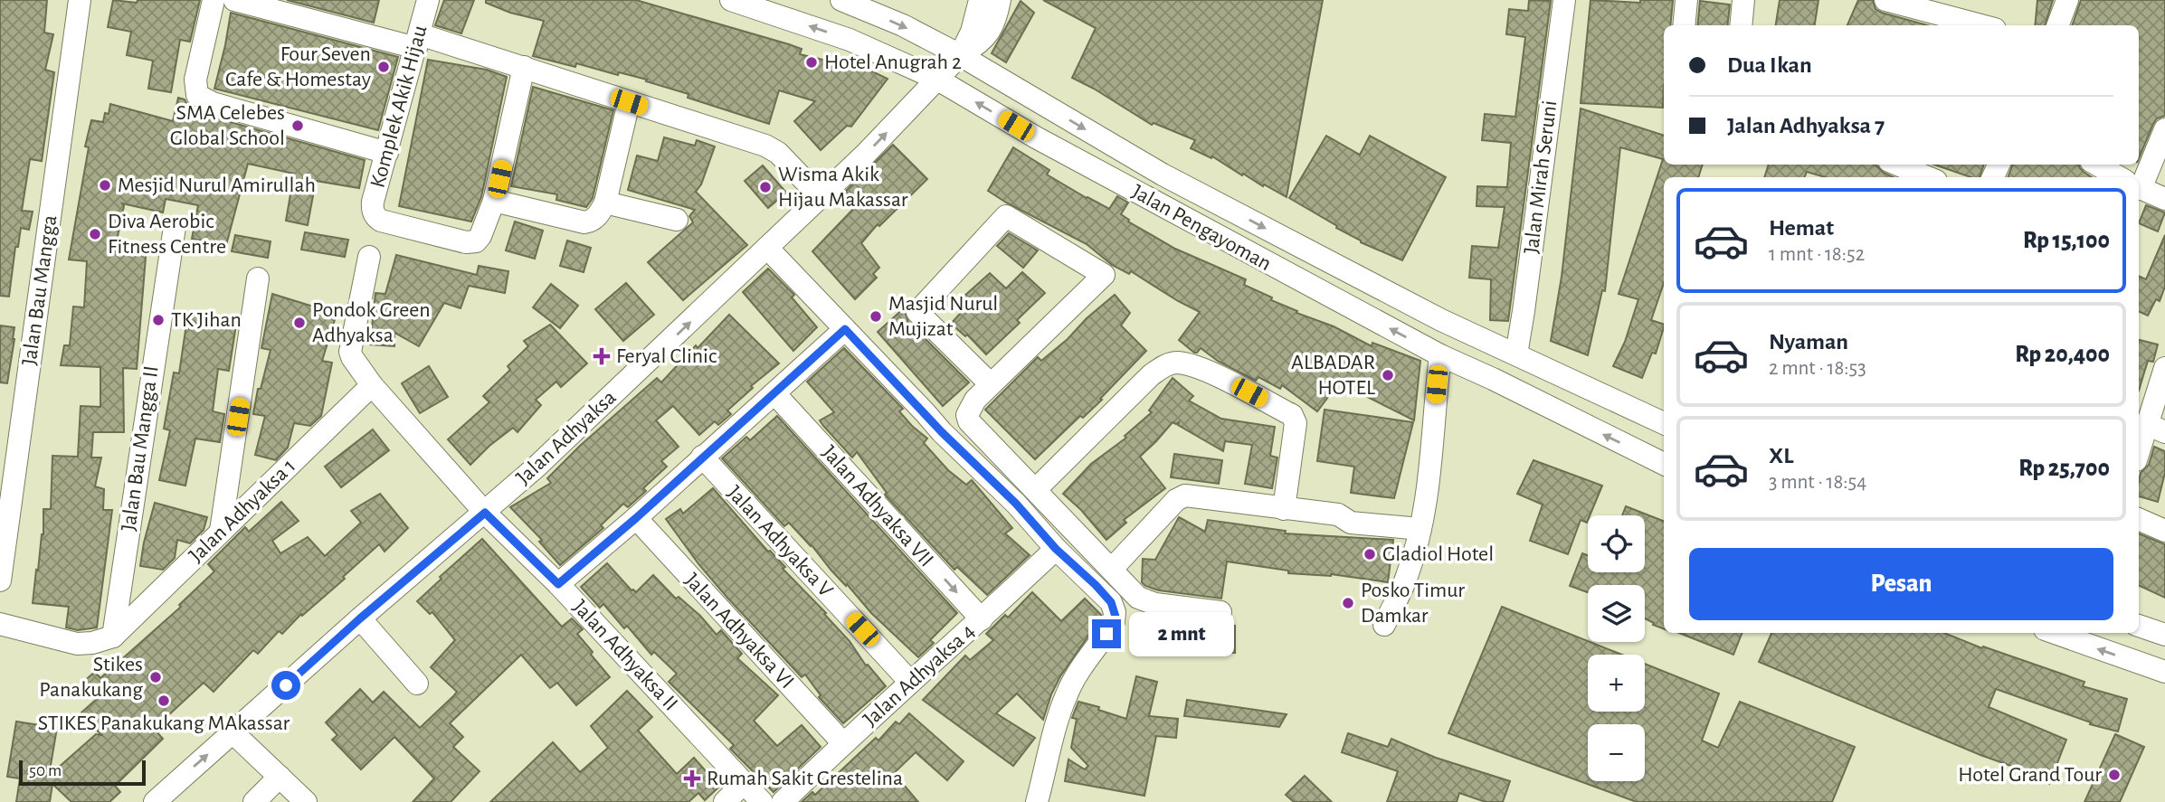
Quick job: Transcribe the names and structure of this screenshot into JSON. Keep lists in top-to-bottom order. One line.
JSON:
{"streets":{"street":["Komplek Akik Hijau","Jalan Mirah Seruni","Jalan Pengayoman","Jalan Bau Mangga","Jalan Adhyaksa","Jalan Bau Mangga II","Jalan Adhyaksa VII","Jalan Adhyaksa 1","Jalan Adhyaksa V","Jalan Adhyaksa VI","Jalan Adhyaksa II","Jalan Adhyaksa 4"]},"crossings":[["Jalan Mirah Seruni","Jalan Pengayoman"],["Jalan Pengayoman","Jalan Adhyaksa"],["Jalan Adhyaksa","Jalan Adhyaksa II"],["Jalan Bau Mangga II","Jalan Adhyaksa 1"],["Jalan Adhyaksa VII","Jalan Adhyaksa 4"],["Jalan Adhyaksa 1","Jalan Adhyaksa II"],["Jalan Adhyaksa V","Jalan Adhyaksa 4"],["Jalan Adhyaksa VI","Jalan Adhyaksa 4"]],"places":{"other":["Hotel Anugrah 2","Four Seven Cafe & Homestay","SMA Celebes Global School","Mesjid Nurul Amirullah","Wisma Akik Hijau Makassar","Diva Aerobic Fitness Centre","Masjid Nurul Mujizat","TK Jihan","Pondok Green Adhyaksa","ALBADAR HOTEL","Gladiol Hotel","Posko Timur Damkar","Stikes Panakukang","STIKES Panakukang MAkassar","Hotel Grand Tour"],"health":["Feryal Clinic","Rumah Sakit Grestelina"]},"scale_bar":"50 m","page":{"banner":["Dua Ikan","Jalan Adhyaksa 7"],"list":[{"name":"Hemat","note":"1 mnt · 18:52","value":"Rp 15,100"},{"name":"Nyaman","note":"2 mnt · 18:53","value":"Rp 20,400"},{"name":"XL","note":"3 mnt · 18:54","value":"Rp 25,700"}],"map_buttons":["+","−"],"buttons":"Pesan","bubble":"2 mnt","scale":"50 m"}}
